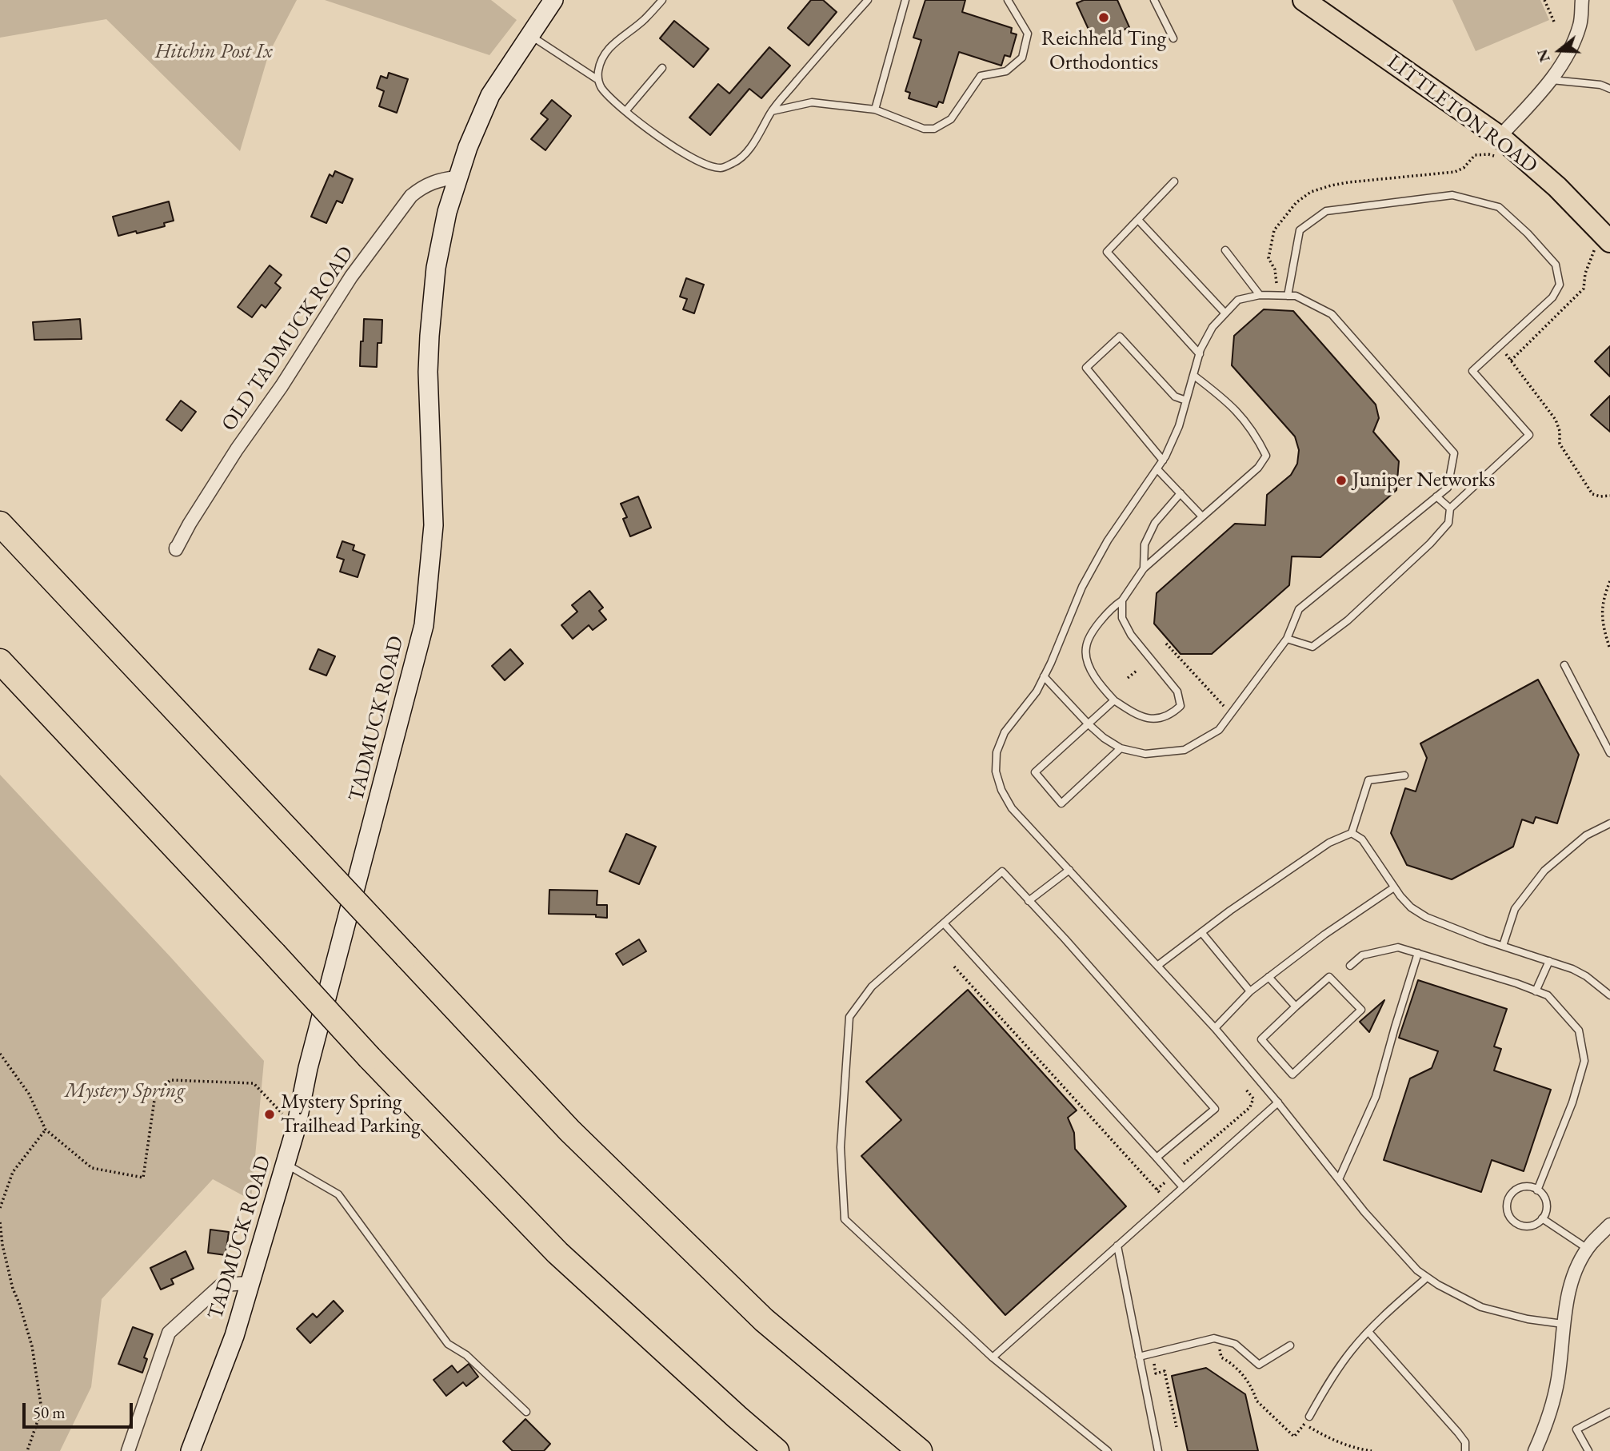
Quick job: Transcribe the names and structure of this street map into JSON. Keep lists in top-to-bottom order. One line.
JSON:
{"streets":{"main road":["LITTLETON ROAD"],"street":["OLD TADMUCK ROAD","TADMUCK ROAD"]},"crossings":[["OLD TADMUCK ROAD","TADMUCK ROAD"]],"parks":["Hitchin Post Ix","Mystery Spring"],"places":["Reichheld Ting Orthodontics","Juniper Networks","Mystery Spring Trailhead Parking"],"scale_bar":"50 m","north":"left"}
